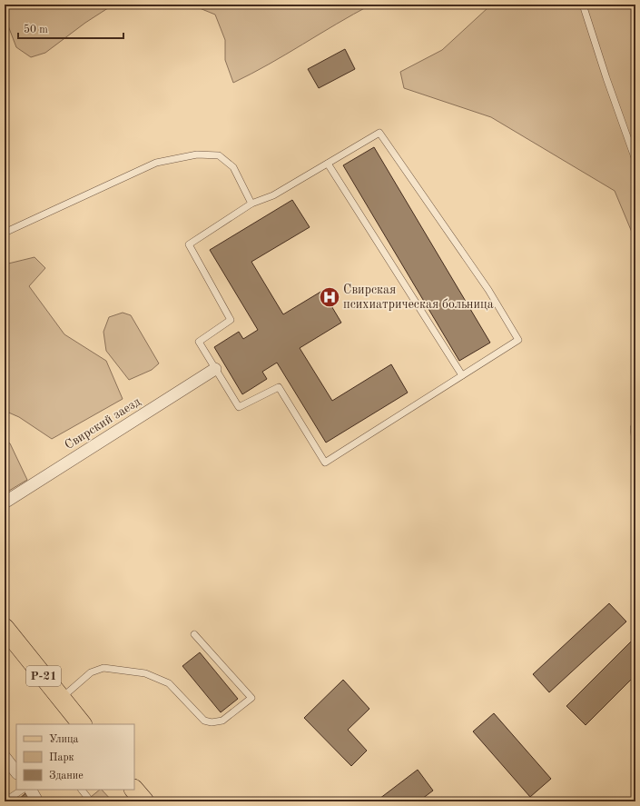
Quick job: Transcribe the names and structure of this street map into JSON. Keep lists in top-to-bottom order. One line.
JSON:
{"streets":{"main road":["Р-21"],"street":["Свирский заезд"]},"places":{"hospital":["Свирская психиатрическая больница"]},"legend":["Улица","Парк","Здание"],"scale_bar":"50 m"}
